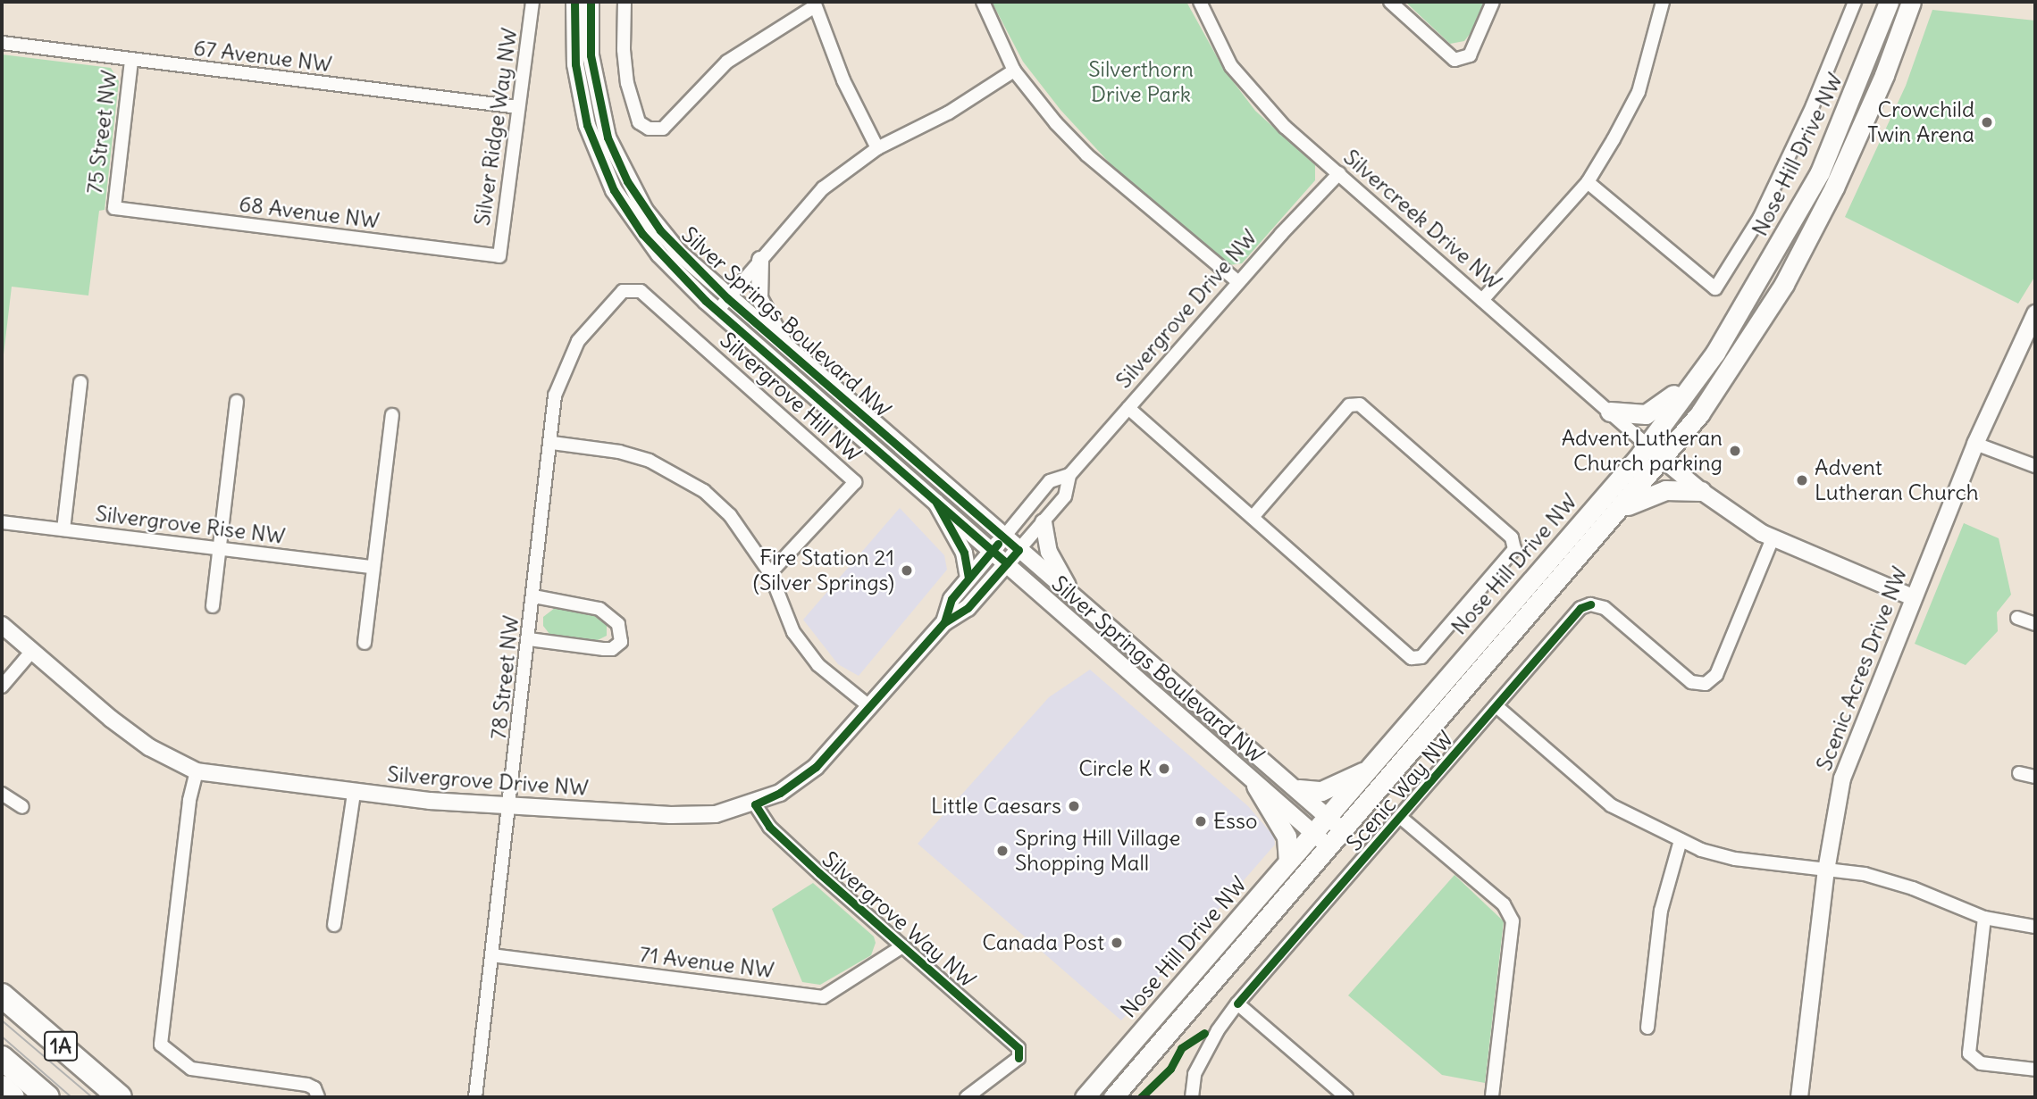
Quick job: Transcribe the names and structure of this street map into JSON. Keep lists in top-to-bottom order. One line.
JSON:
{"streets":{"highway":["1A"],"main road":["Nose Hill Drive NW"],"street":["67 Avenue NW","Silver Ridge Way NW","75 Street NW","68 Avenue NW","Silvercreek Drive NW","Silvergrove Drive NW","Silver Springs Boulevard NW","Silvergrove Hill NW","Silvergrove Rise NW","Scenic Acres Drive NW","78 Street NW","Scenic Way NW","Silvergrove Way NW","71 Avenue NW"]},"crossings":[["67 Avenue NW","Silver Ridge Way NW"],["67 Avenue NW","75 Street NW"],["Silver Ridge Way NW","68 Avenue NW"],["75 Street NW","68 Avenue NW"],["Nose Hill Drive NW","Silvercreek Drive NW"],["Nose Hill Drive NW","Silver Springs Boulevard NW"],["Silvercreek Drive NW","Silvergrove Drive NW"],["Silvergrove Drive NW","Silver Springs Boulevard NW"],["Silvergrove Drive NW","78 Street NW"],["Silvergrove Drive NW","Silvergrove Way NW"],["Silvergrove Hill NW","78 Street NW"],["78 Street NW","71 Avenue NW"],["Silvergrove Way NW","71 Avenue NW"]],"parks":["Silverthorn Drive Park"],"places":["Crowchild Twin Arena","Advent Lutheran Church parking","Advent Lutheran Church","Fire Station 21 (Silver Springs)","Circle K","Little Caesars","Esso","Spring Hill Village Shopping Mall","Canada Post"]}
